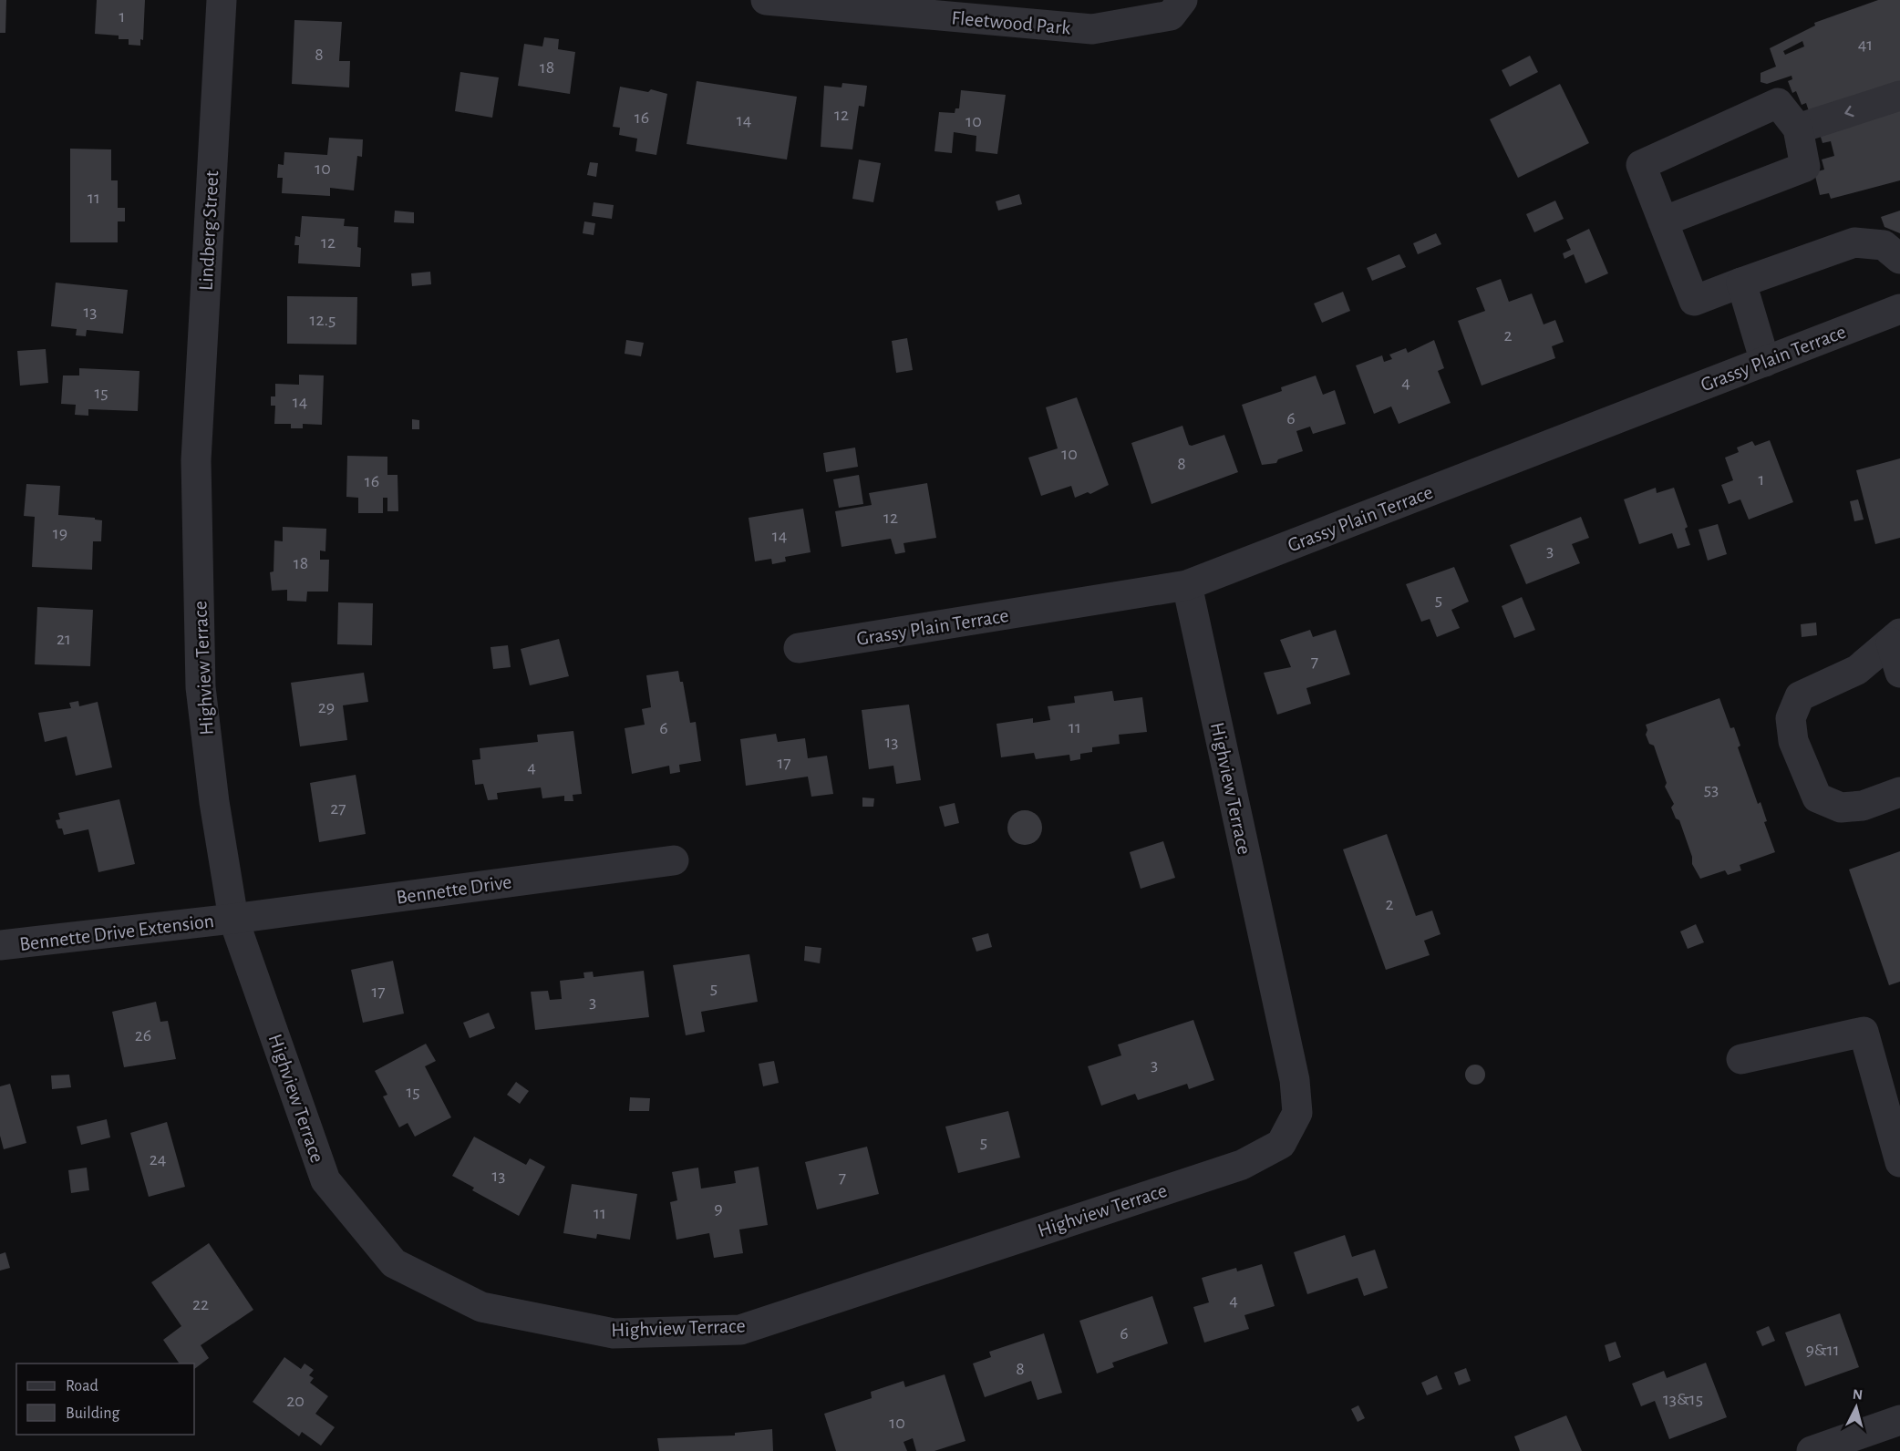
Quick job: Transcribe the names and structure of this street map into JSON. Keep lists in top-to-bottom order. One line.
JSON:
{"streets":{"street":["Fleetwood Park","Lindberg Street","Grassy Plain Terrace","Highview Terrace","Bennette Drive","Bennette Drive Extension"]},"crossings":[["Lindberg Street","Highview Terrace"],["Grassy Plain Terrace","Highview Terrace"],["Highview Terrace","Bennette Drive"],["Highview Terrace","Bennette Drive Extension"],["Bennette Drive","Bennette Drive Extension"]],"house_numbers":["1","41","8","18","12","16","14","10","10","11","12","13","12.5","2","4","15","14","6","10","8","1","16","12","19","14","3","18","5","21","7","29","11","6","13","17","4","53","27","2","5","17","3","26","3","15","5","24","13","7","9","11","4","22","6","9&11","8","13&15","20","10"],"legend":["Road","Building"],"north":"top"}
